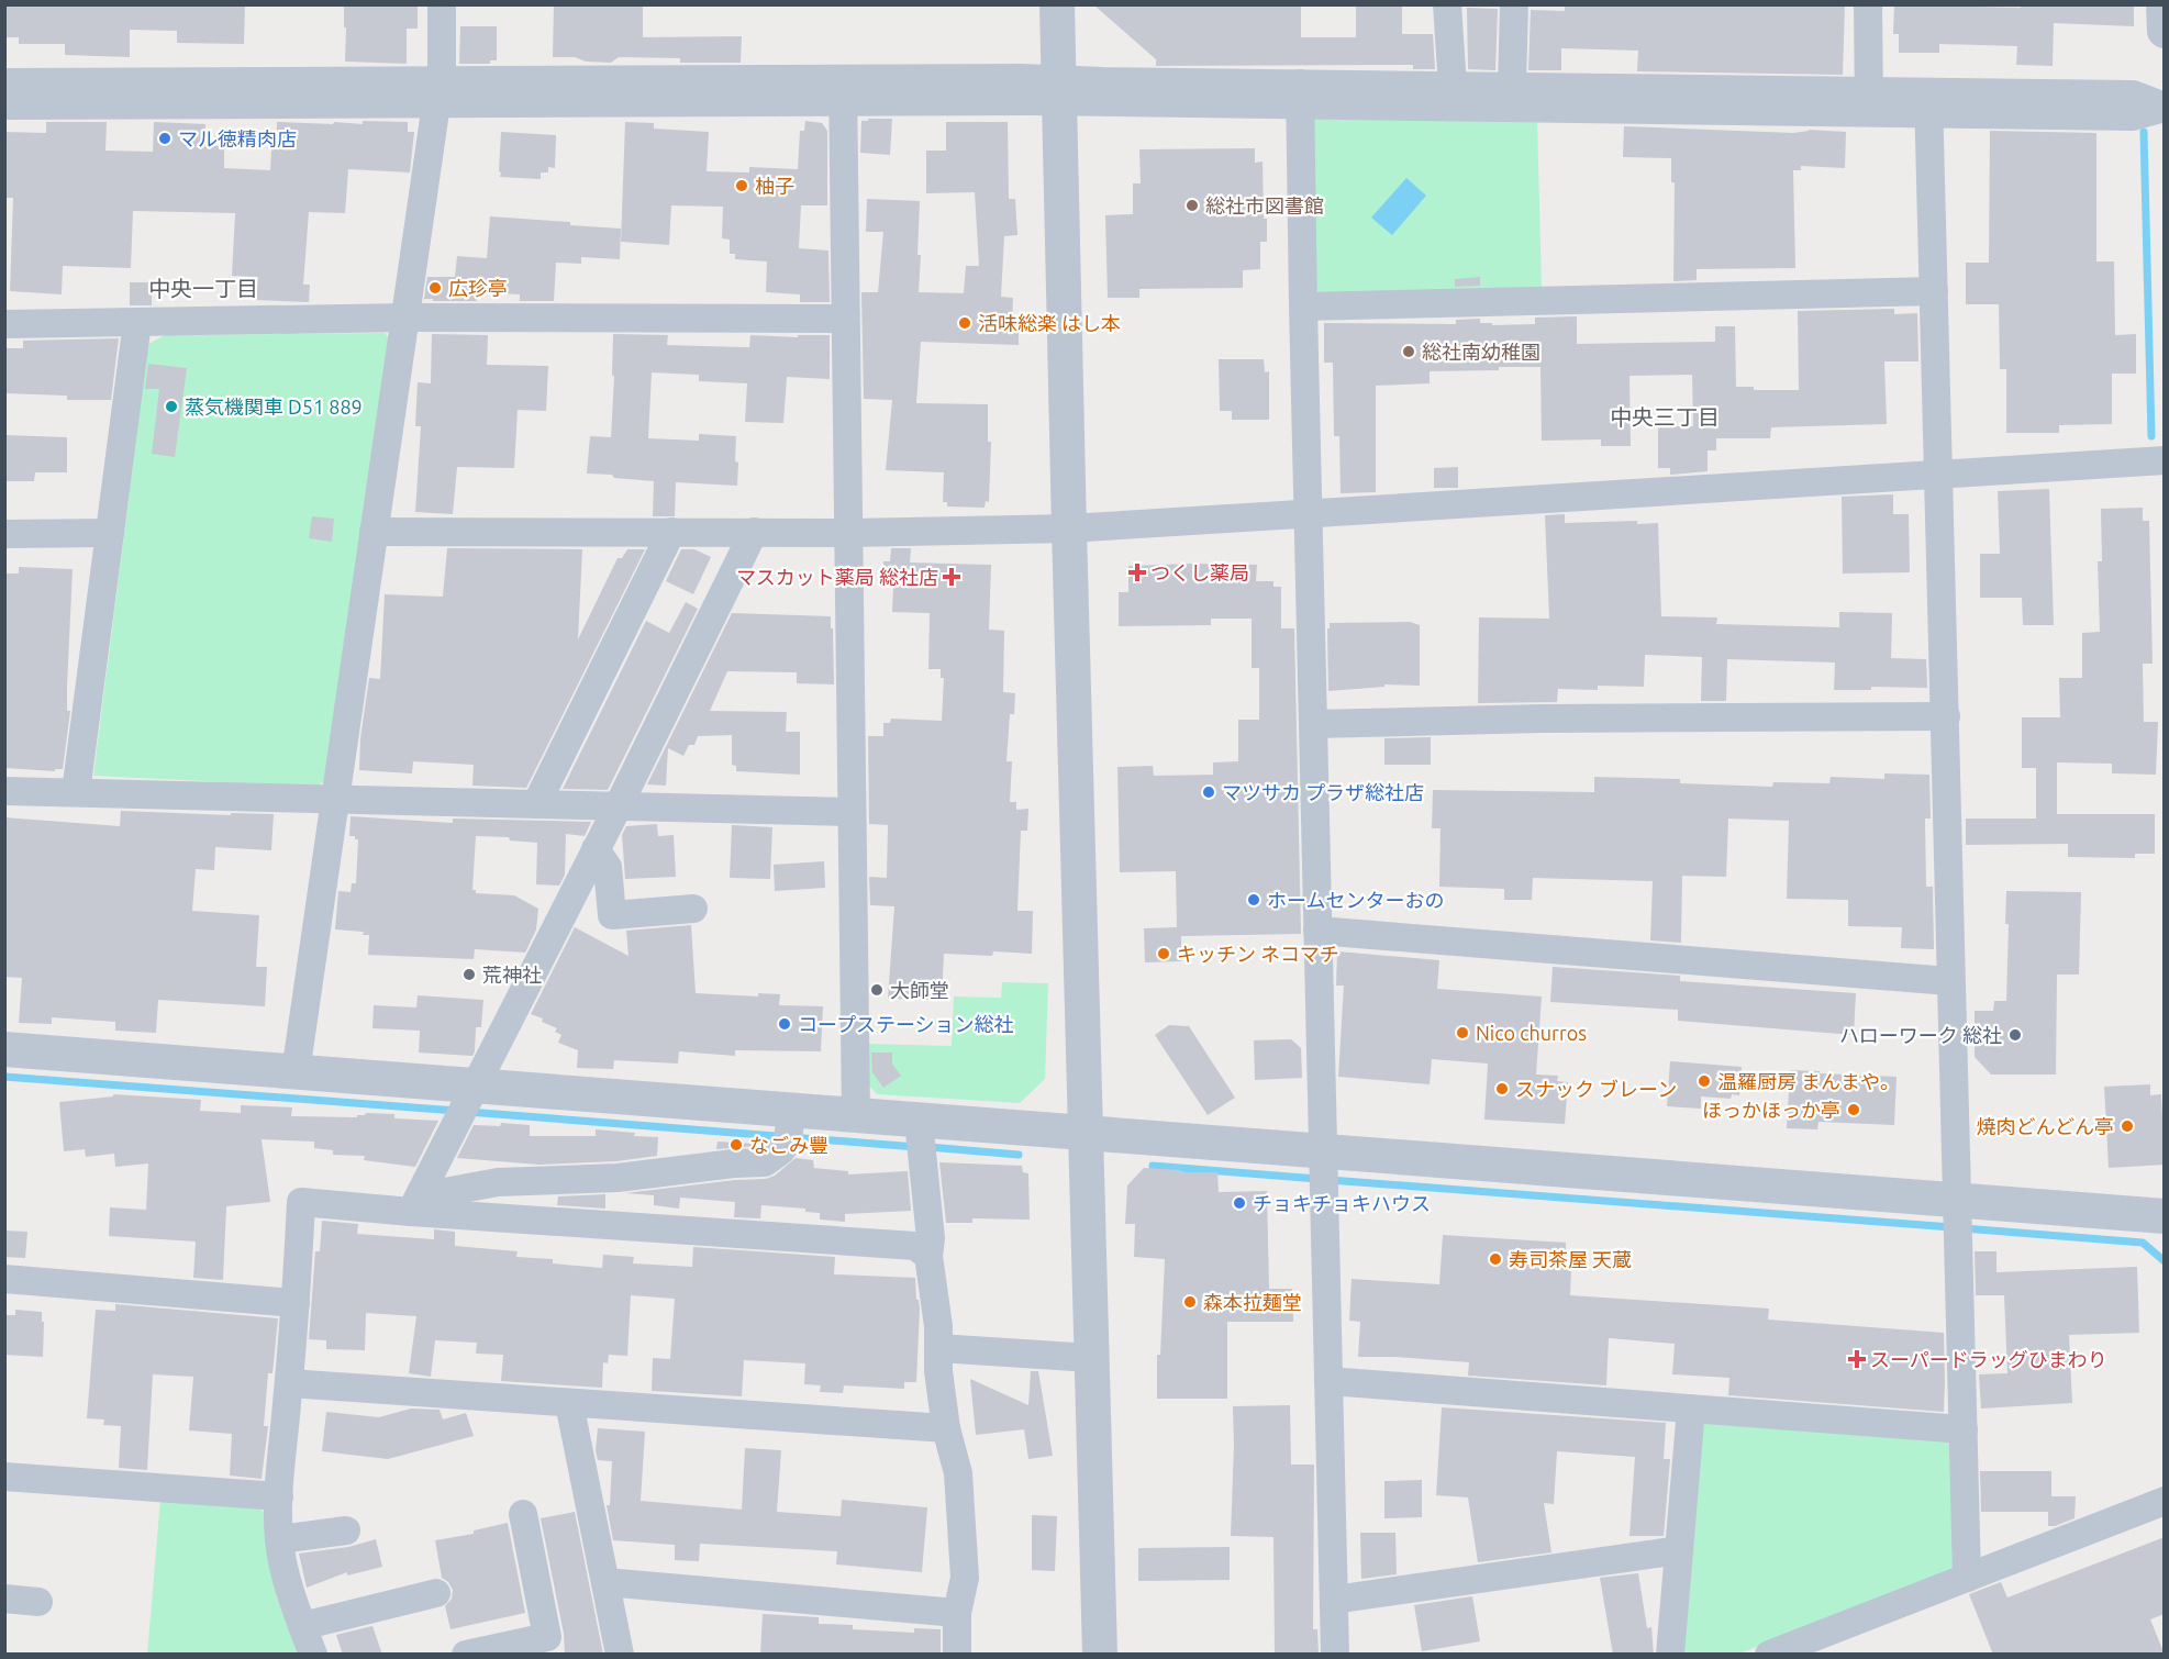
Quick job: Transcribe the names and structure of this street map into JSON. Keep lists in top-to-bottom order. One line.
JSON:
{"districts":["中央一丁目","中央三丁目"],"places":{"other":["マル徳精肉店","柚子","総社市図書館","広珍亭","活味総楽 はし本","総社南幼稚園","蒸気機関車 D51 889","マツサカ プラザ総社店","ホームセンターおの","キッチン ネコマチ","荒神社","大師堂","コープステーション総社","Nico churros","ハローワーク 総社","温羅厨房 まんまや。","スナック ブレーン","ほっかほっか亭","焼肉どんどん亭","なごみ豐","チョキチョキハウス","寿司茶屋 天蔵","森本拉麺堂"],"health":["つくし薬局","マスカット薬局 総社店","スーパードラッグひまわり"]}}
